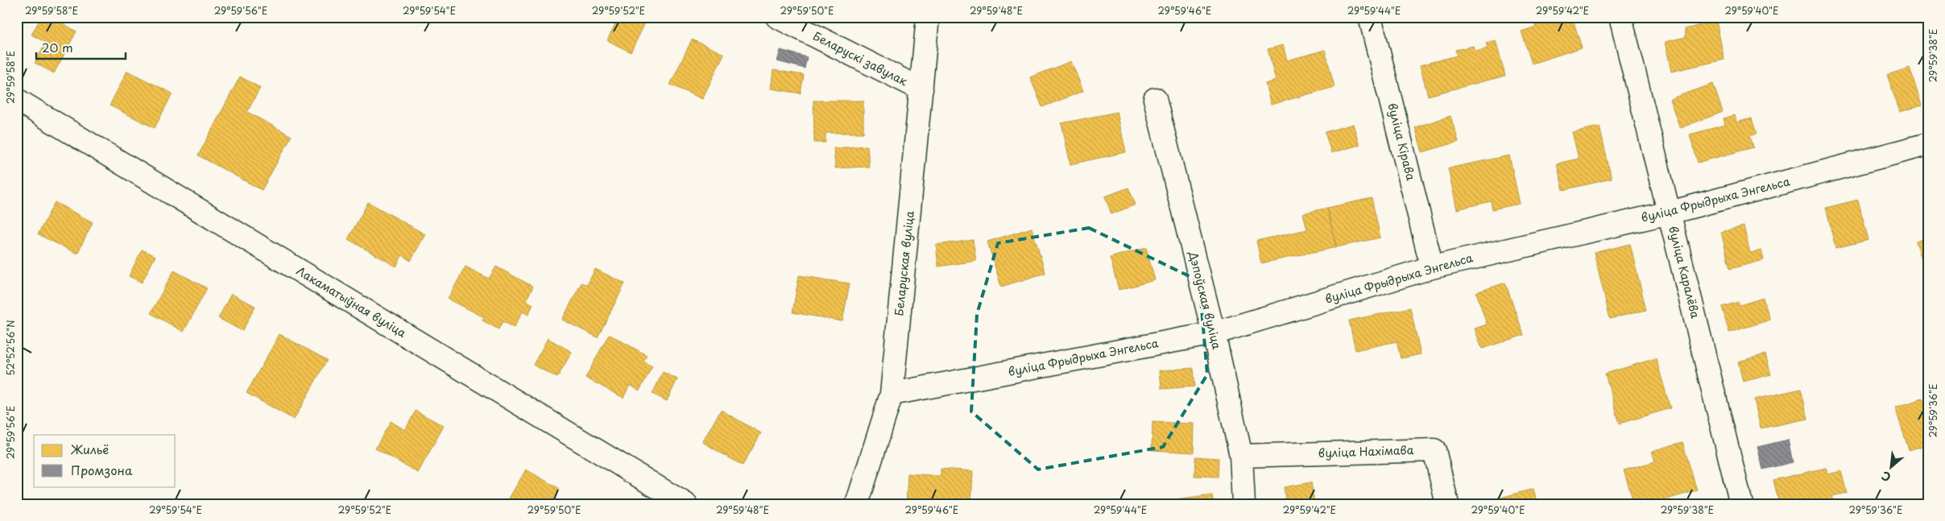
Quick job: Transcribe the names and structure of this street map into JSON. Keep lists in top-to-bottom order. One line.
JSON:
{"streets":{"street":["Беларускі завулак","вуліца Кірава","вуліца Фрыдрыха Энгельса","Беларуская вуліца","вуліца Каралёва","Дэпоўская вуліца","Лакаматыўная вуліца","вуліца Нахімава"]},"crossings":[["Беларускі завулак","Беларуская вуліца"],["вуліца Кірава","вуліца Фрыдрыха Энгельса"],["вуліца Фрыдрыха Энгельса","Беларуская вуліца"],["вуліца Фрыдрыха Энгельса","вуліца Каралёва"],["вуліца Фрыдрыха Энгельса","Дэпоўская вуліца"],["Дэпоўская вуліца","вуліца Нахімава"]],"legend":["Жильё","Промзона"],"scale_bar":"20 m","north":"bottom left","coordinates":["29°59'58\"E","29°59'56\"E","29°59'54\"E","29°59'52\"E","29°59'50\"E","29°59'48\"E","29°59'46\"E","29°59'44\"E","29°59'42\"E","29°59'40\"E","29°59'38\"E","52°52'56\"N","29°59'36\"E"]}
